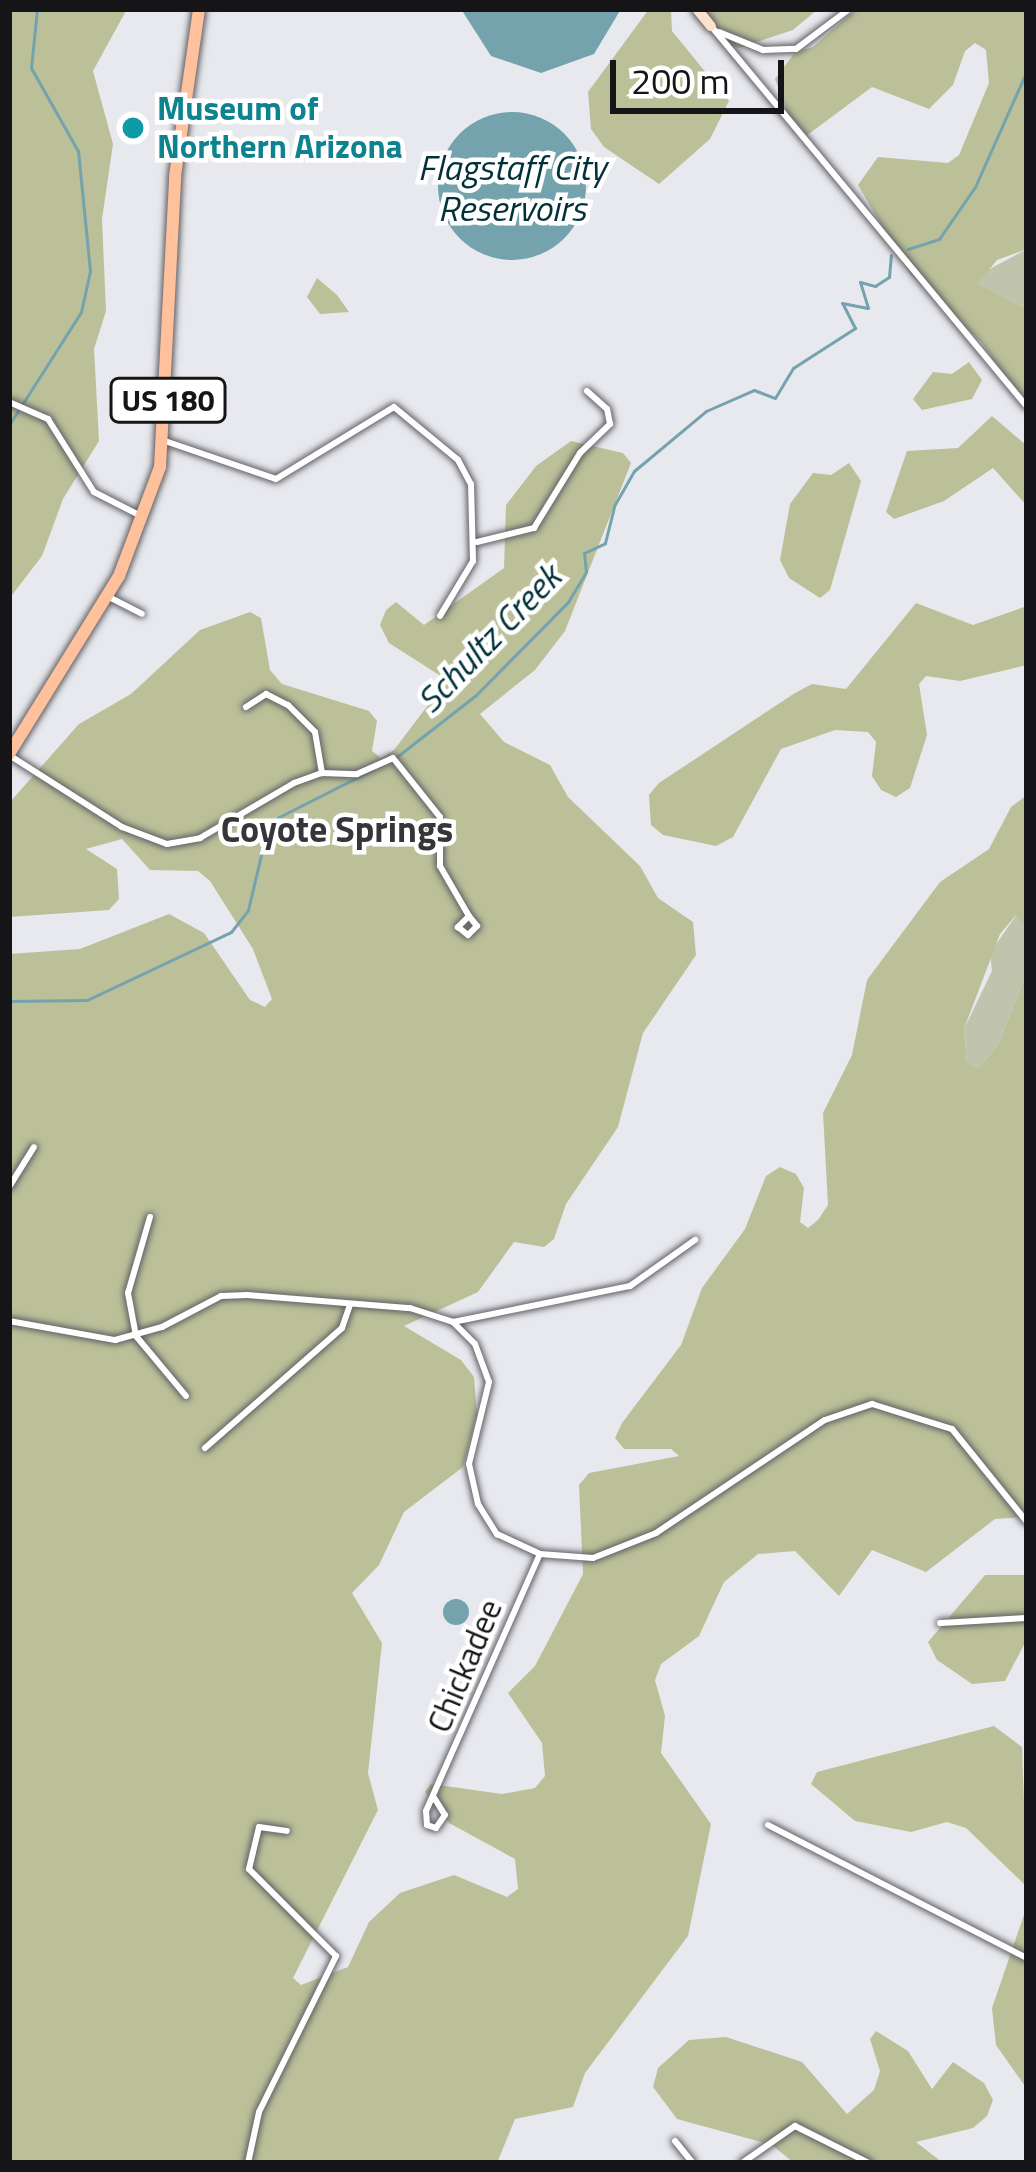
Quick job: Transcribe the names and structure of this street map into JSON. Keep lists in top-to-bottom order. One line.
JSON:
{"streets":{"main road":["US 180"],"street":["Chickadee"]},"districts":["Coyote Springs"],"water":["Flagstaff City Reservoirs","Schultz Creek"],"places":["Museum of Northern Arizona"],"scale_bar":"200 m"}
